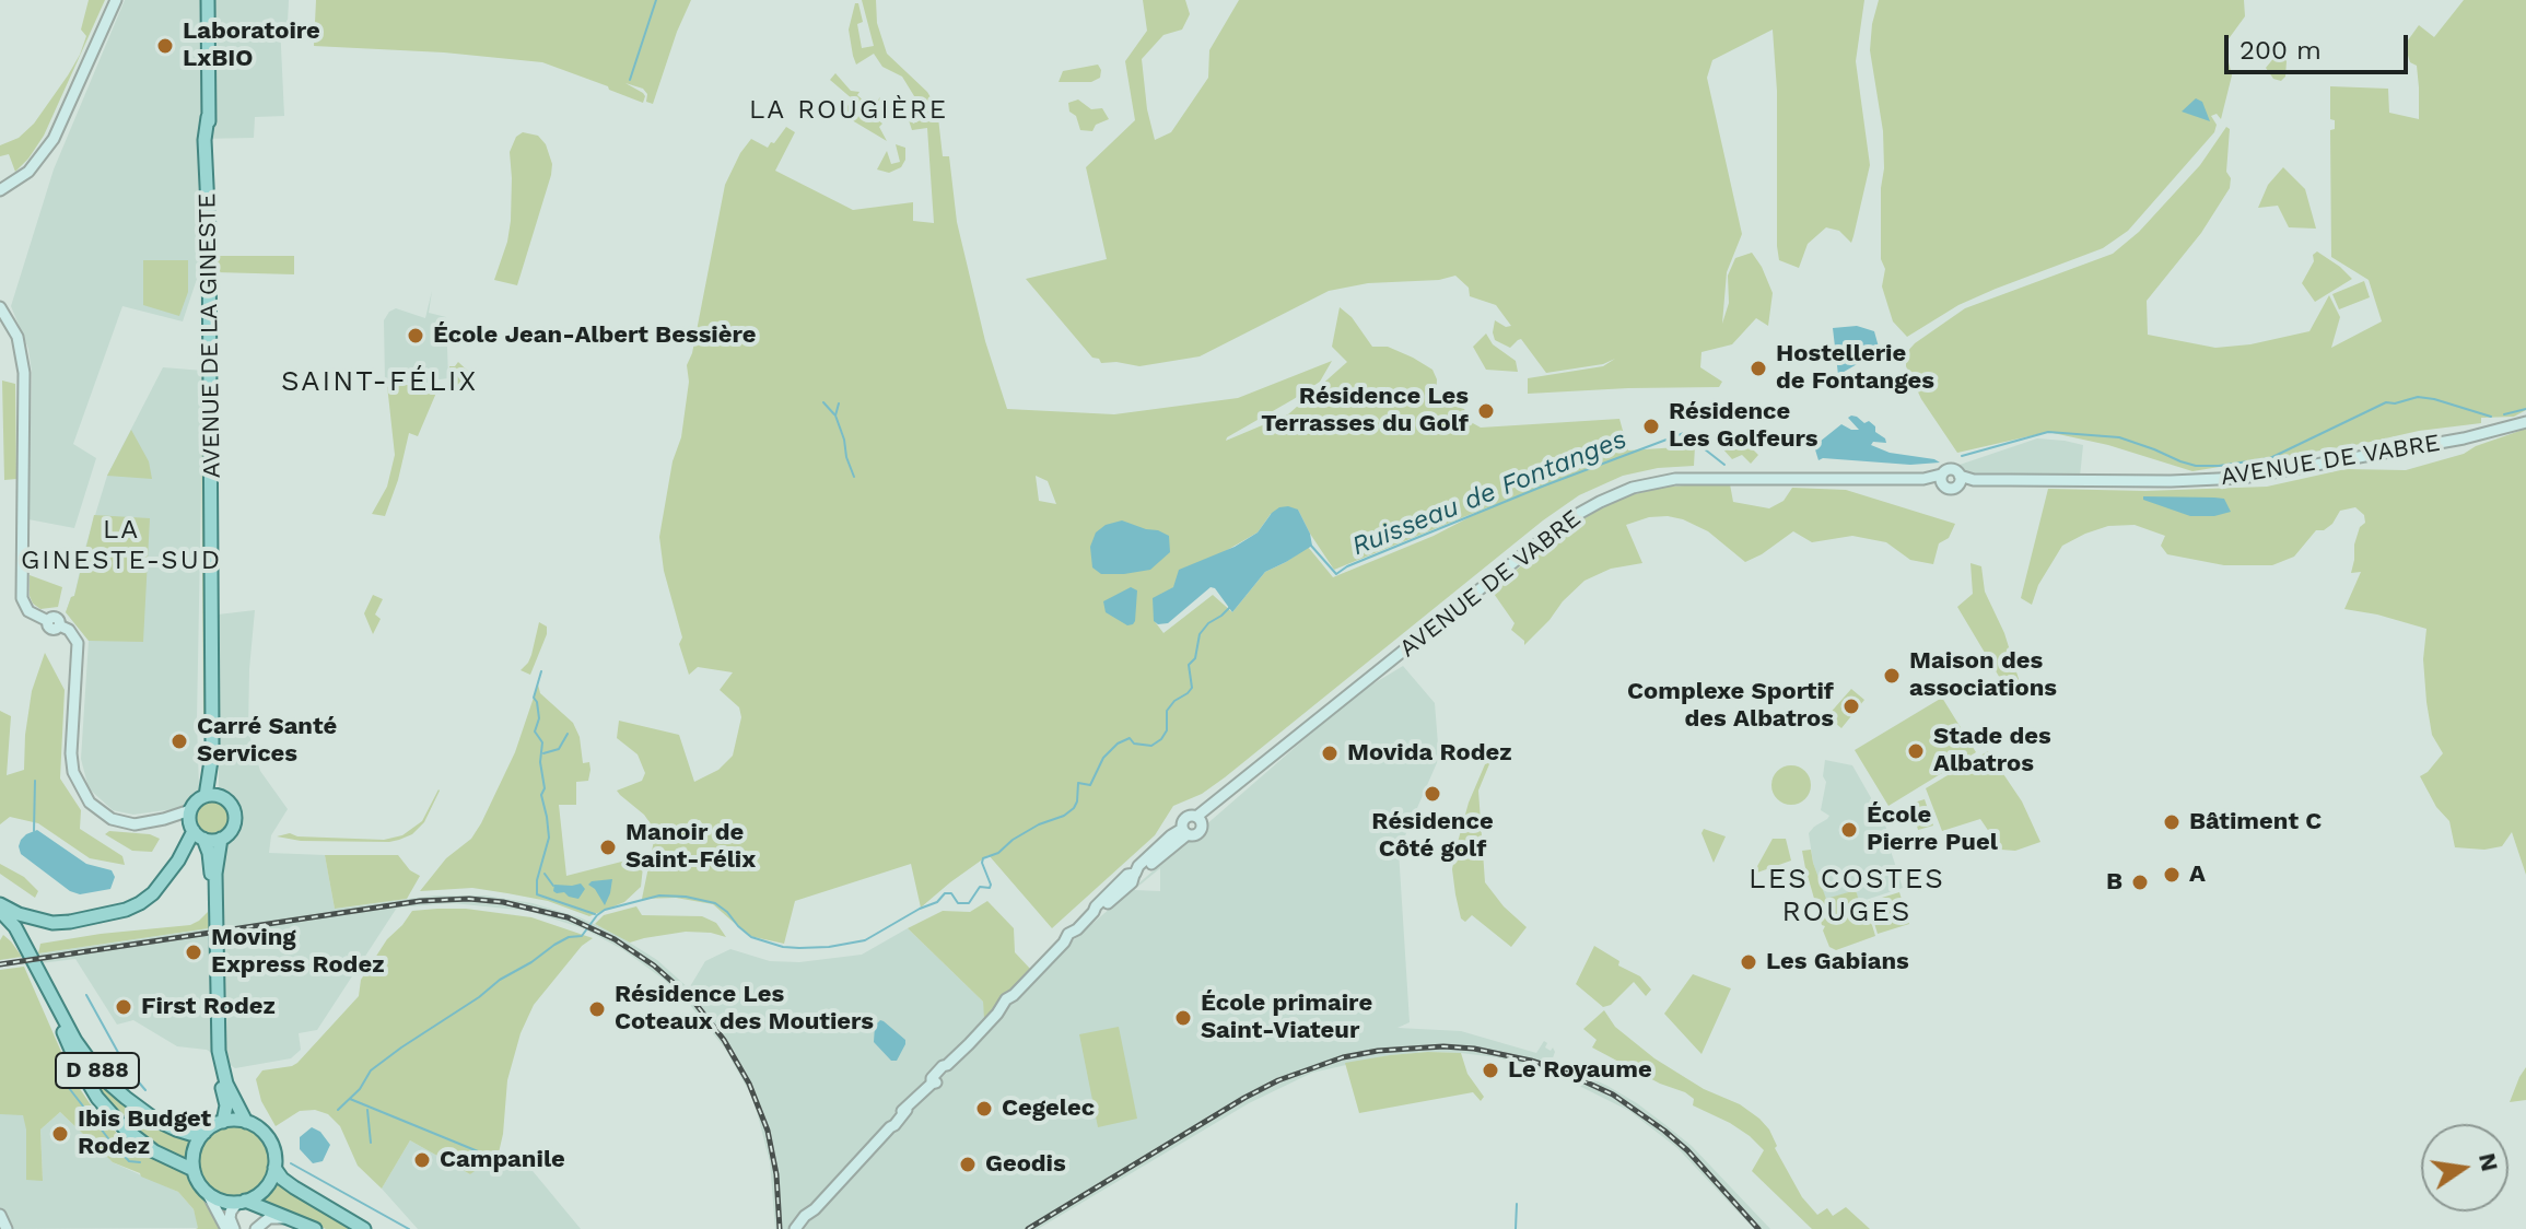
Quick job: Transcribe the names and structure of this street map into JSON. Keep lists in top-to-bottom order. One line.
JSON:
{"streets":{"main road":["AVENUE DE LA GINESTE","AVENUE DE VABRE","D 888"]},"districts":["LA ROUGIÈRE","SAINT-FÉLIX","LA GINESTE-SUD","LES COSTES ROUGES"],"water":["Ruisseau de Fontanges"],"places":["Laboratoire LxBIO","École Jean-Albert Bessière","Hostellerie de Fontanges","Résidence Les Terrasses du Golf","Résidence Les Golfeurs","Maison des associations","Complexe Sportif des Albatros","Carré Santé Services","Stade des Albatros","Movida Rodez","Résidence Côté golf","Bâtiment C","École Pierre Puel","Manoir de Saint-Félix","A","B","Moving Express Rodez","Les Gabians","First Rodez","Résidence Les Coteaux des Moutiers","École primaire Saint-Viateur","Le Royaume","Cegelec","Ibis Budget Rodez","Campanile","Geodis"],"scale_bar":"200 m","north":"right"}
